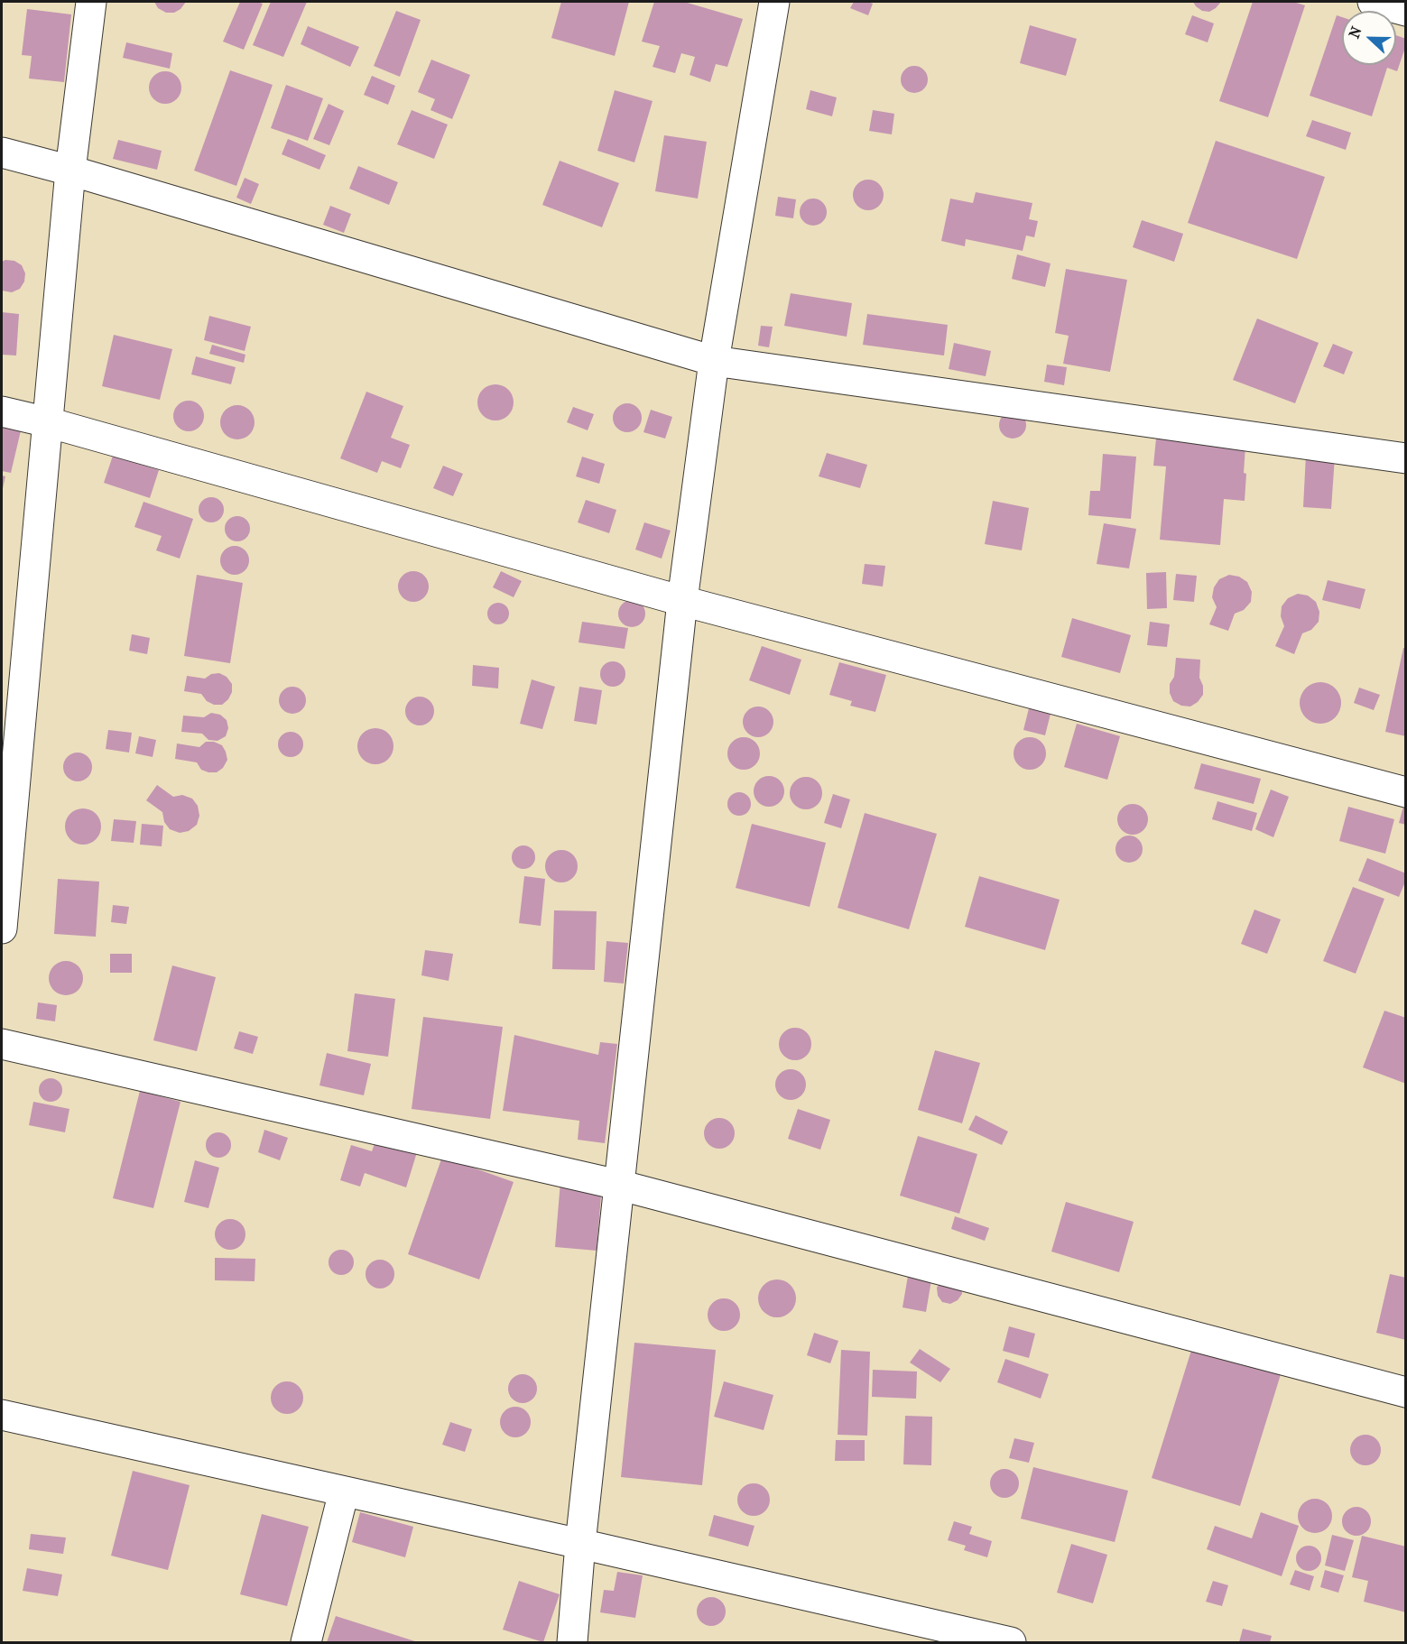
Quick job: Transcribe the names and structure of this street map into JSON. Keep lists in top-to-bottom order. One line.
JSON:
{"north":"left"}
